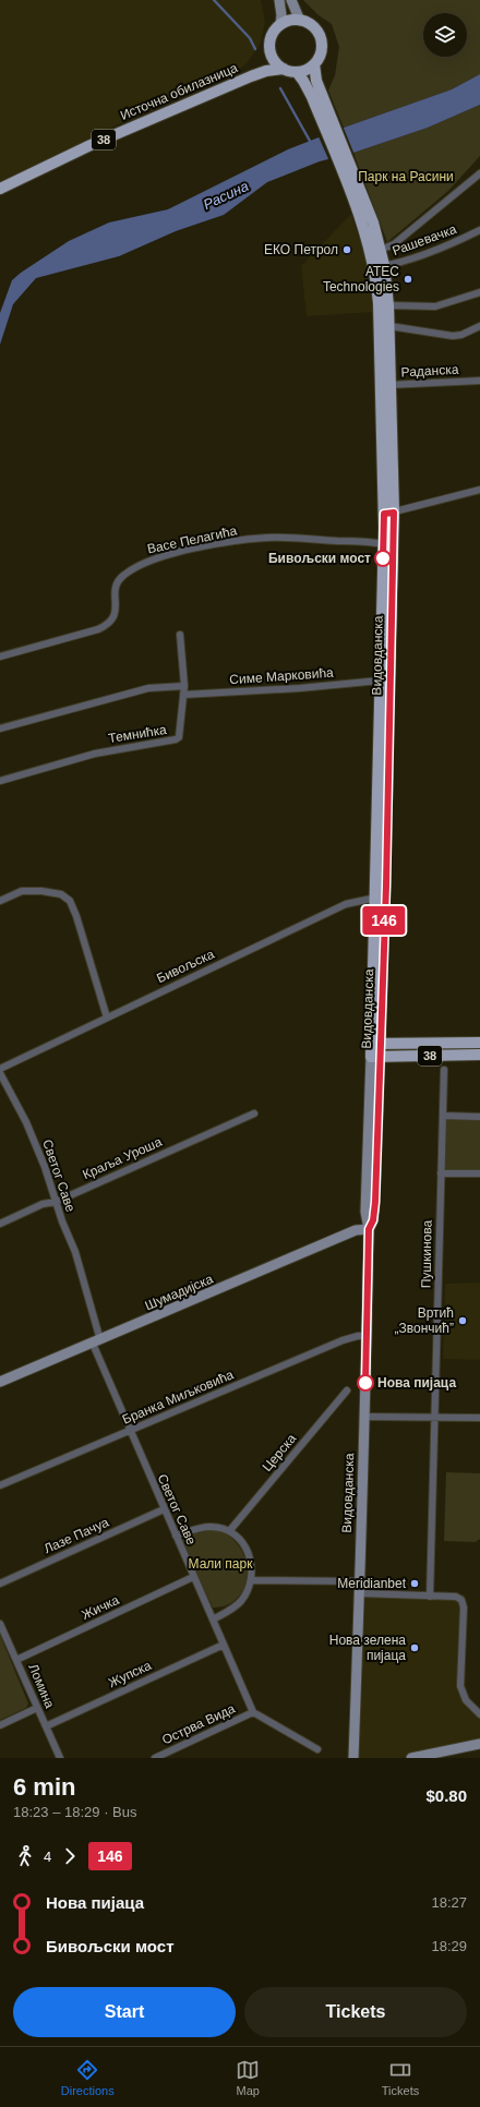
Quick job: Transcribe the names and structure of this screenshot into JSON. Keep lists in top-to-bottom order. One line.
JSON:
{"streets":{"main road":["Источна обилазница","38","Видовданска","Шумадијска"],"street":["Рашевачка","Раданска","Васе Пелагића","Симе Марковића","Темнићка","Бивољска","Краља Уроша","Светог Саве","Пушкинова","Бранка Миљковића","Церска","Лазе Пачуа","Жичка","Жупска","Ломина","Острва Вида"]},"crossings":[["Источна обилазница","38"],["38","Видовданска"],["Рашевачка","Видовданска"],["Раданска","Видовданска"],["Васе Пелагића","Видовданска"],["Видовданска","Симе Марковића"],["Видовданска","Бивољска"],["Видовданска","Шумадијска"],["Видовданска","Бранка Миљковића"],["Симе Марковића","Темнићка"],["Краља Уроша","Светог Саве"],["Светог Саве","Шумадијска"],["Светог Саве","Бранка Миљковића"],["Светог Саве","Лазе Пачуа"],["Светог Саве","Жичка"],["Светог Саве","Жупска"],["Светог Саве","Острва Вида"],["Жичка","Ломина"],["Жупска","Ломина"]],"water":["Расина"],"parks":["Парк на Расини","Мали парк"],"places":["ЕКО Петрол","ATEC Technologies","Бивољски мост","Вртић „Звончић”","Нова пијаца","Meridianbet","Нова зелена пијаца"],"lines":["bus line 146"],"page":{"on_map":"146","heading":["6 min","18:23 – 18:29 · Bus","$0.80"],"legs":["4","146"],"list":[{"name":"Нова пијаца","value":"18:27"},{"name":"Бивољски мост","value":"18:29"}],"buttons":["Start","Tickets"],"tabs":["Directions","Map","Tickets"]}}
